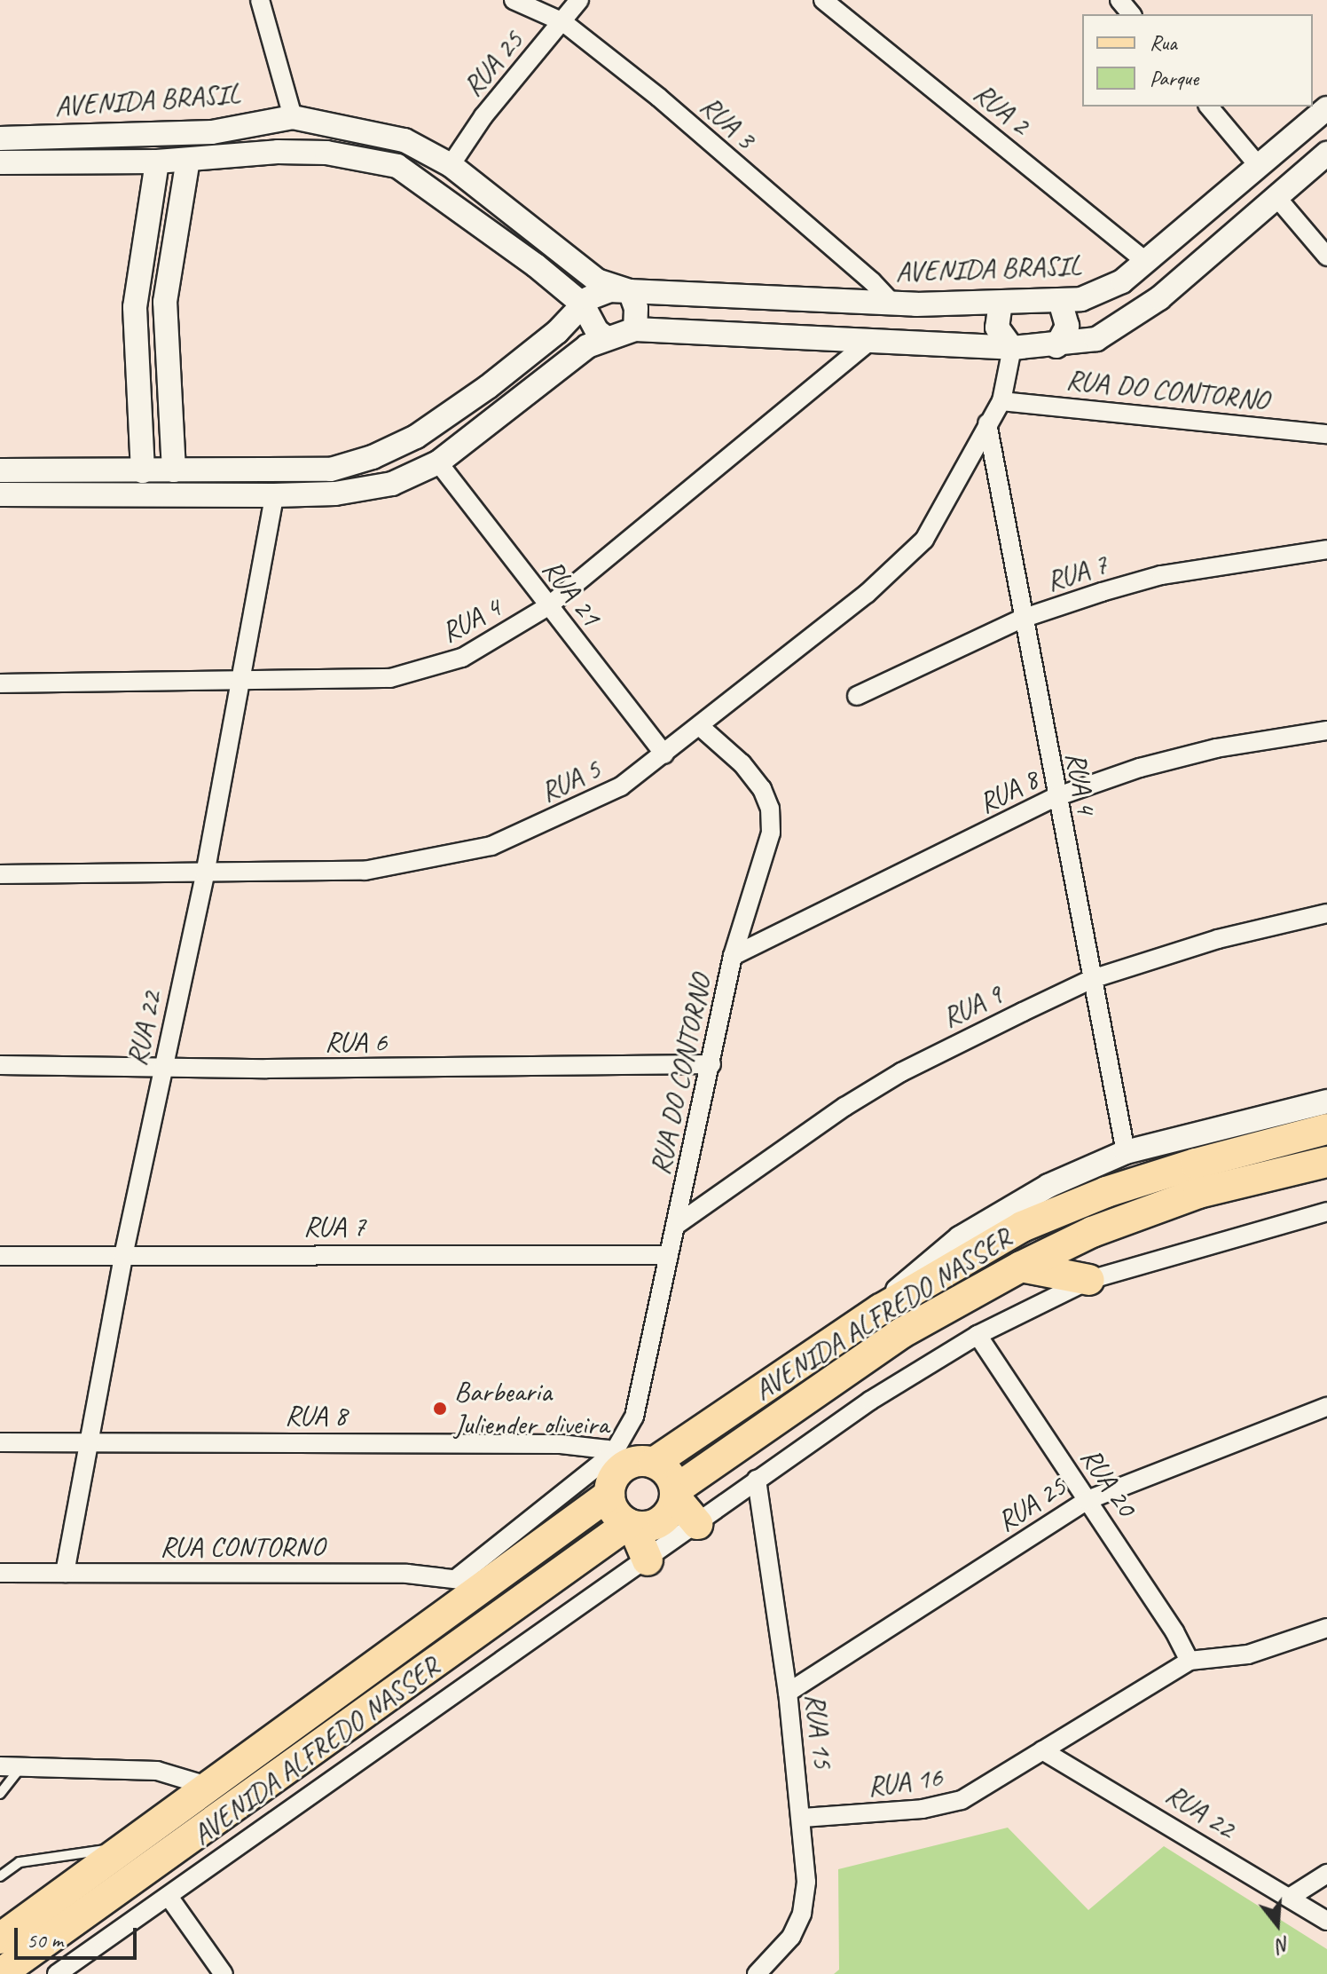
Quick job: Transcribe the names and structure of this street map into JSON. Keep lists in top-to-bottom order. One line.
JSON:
{"streets":{"main road":["AVENIDA ALFREDO NASSER"],"street":["RUA 25","AVENIDA BRASIL","RUA 2","RUA 3","RUA DO CONTORNO","RUA 7","RUA 21","RUA 4","RUA 5","RUA 8","RUA 9","RUA 22","RUA 6","RUA 20","RUA CONTORNO","RUA 15","RUA 16"]},"crossings":[["RUA 25","AVENIDA BRASIL"],["RUA 25","RUA 3"],["RUA 25","RUA 20"],["RUA 25","RUA 15"],["AVENIDA BRASIL","RUA 2"],["AVENIDA BRASIL","RUA 3"],["AVENIDA BRASIL","RUA 21"],["AVENIDA BRASIL","RUA 4"],["AVENIDA BRASIL","RUA 22"],["RUA DO CONTORNO","RUA 7"],["RUA DO CONTORNO","RUA 5"],["RUA DO CONTORNO","RUA 8"],["RUA DO CONTORNO","RUA 9"],["RUA DO CONTORNO","RUA 6"],["RUA DO CONTORNO","AVENIDA ALFREDO NASSER"],["RUA 7","RUA 4"],["RUA 7","RUA 22"],["RUA 21","RUA 4"],["RUA 21","RUA 5"],["RUA 4","RUA 5"],["RUA 4","RUA 8"],["RUA 4","RUA 9"],["RUA 4","RUA 22"],["RUA 5","RUA 22"],["RUA 8","RUA 22"],["RUA 8","AVENIDA ALFREDO NASSER"],["RUA 22","RUA 6"],["RUA 22","RUA CONTORNO"],["RUA 22","RUA 16"],["AVENIDA ALFREDO NASSER","RUA CONTORNO"],["RUA 20","RUA 16"],["RUA 15","RUA 16"]],"places":["Barbearia Juliender oliveira"],"legend":["Rua","Parque"],"scale_bar":"50 m","north":"bottom"}
